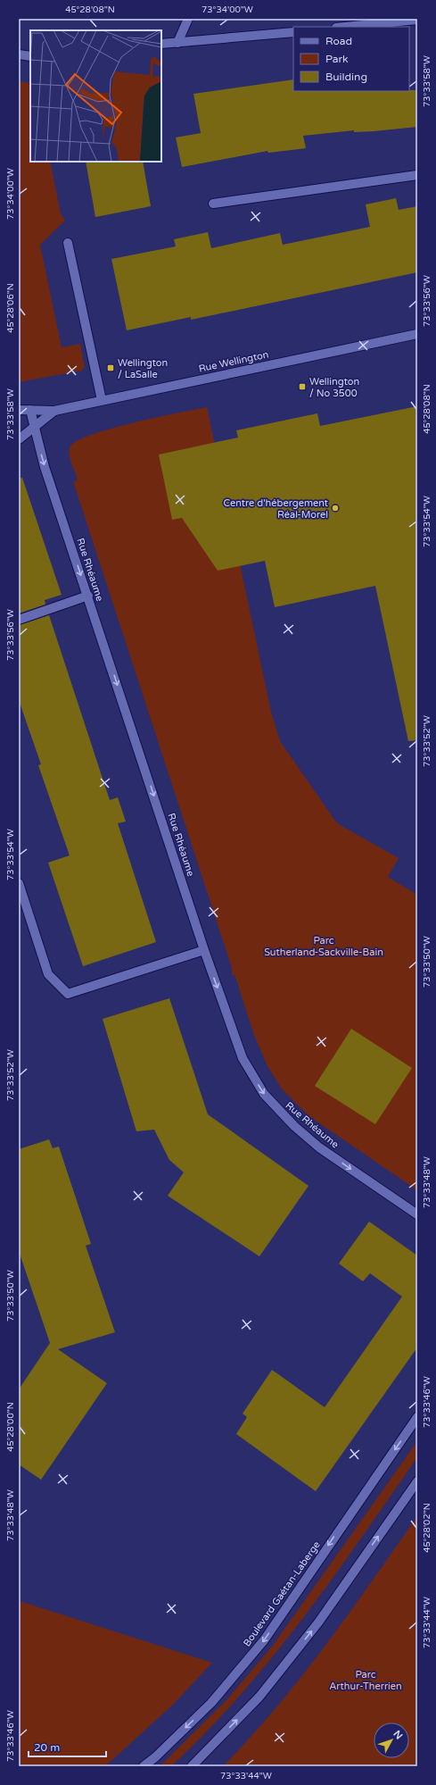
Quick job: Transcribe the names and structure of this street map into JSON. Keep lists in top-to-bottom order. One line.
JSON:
{"streets":{"main road":["Rue Wellington","Rue Rhéaume","Boulevard Gaétan-Laberge"]},"crossings":[["Rue Wellington","Rue Rhéaume"]],"one_way":["Rue Rhéaume"],"parks":["Parc Sutherland-Sackville-Bain","Parc Arthur-Therrien"],"places":{"transit":["Wellington / LaSalle","Wellington / No 3500"],"other":["Centre d'hébergement Réal-Morel"]},"legend":["Road","Park","Building"],"scale_bar":"20 m","north":"top right","coordinates":["45°28'08\"N","73°34'00\"W","73°33'58\"W","73°33'56\"W","45°28'06\"N","73°33'54\"W","73°33'52\"W","73°33'50\"W","73°33'48\"W","73°33'46\"W","45°28'00\"N","45°28'02\"N","73°33'44\"W"]}
